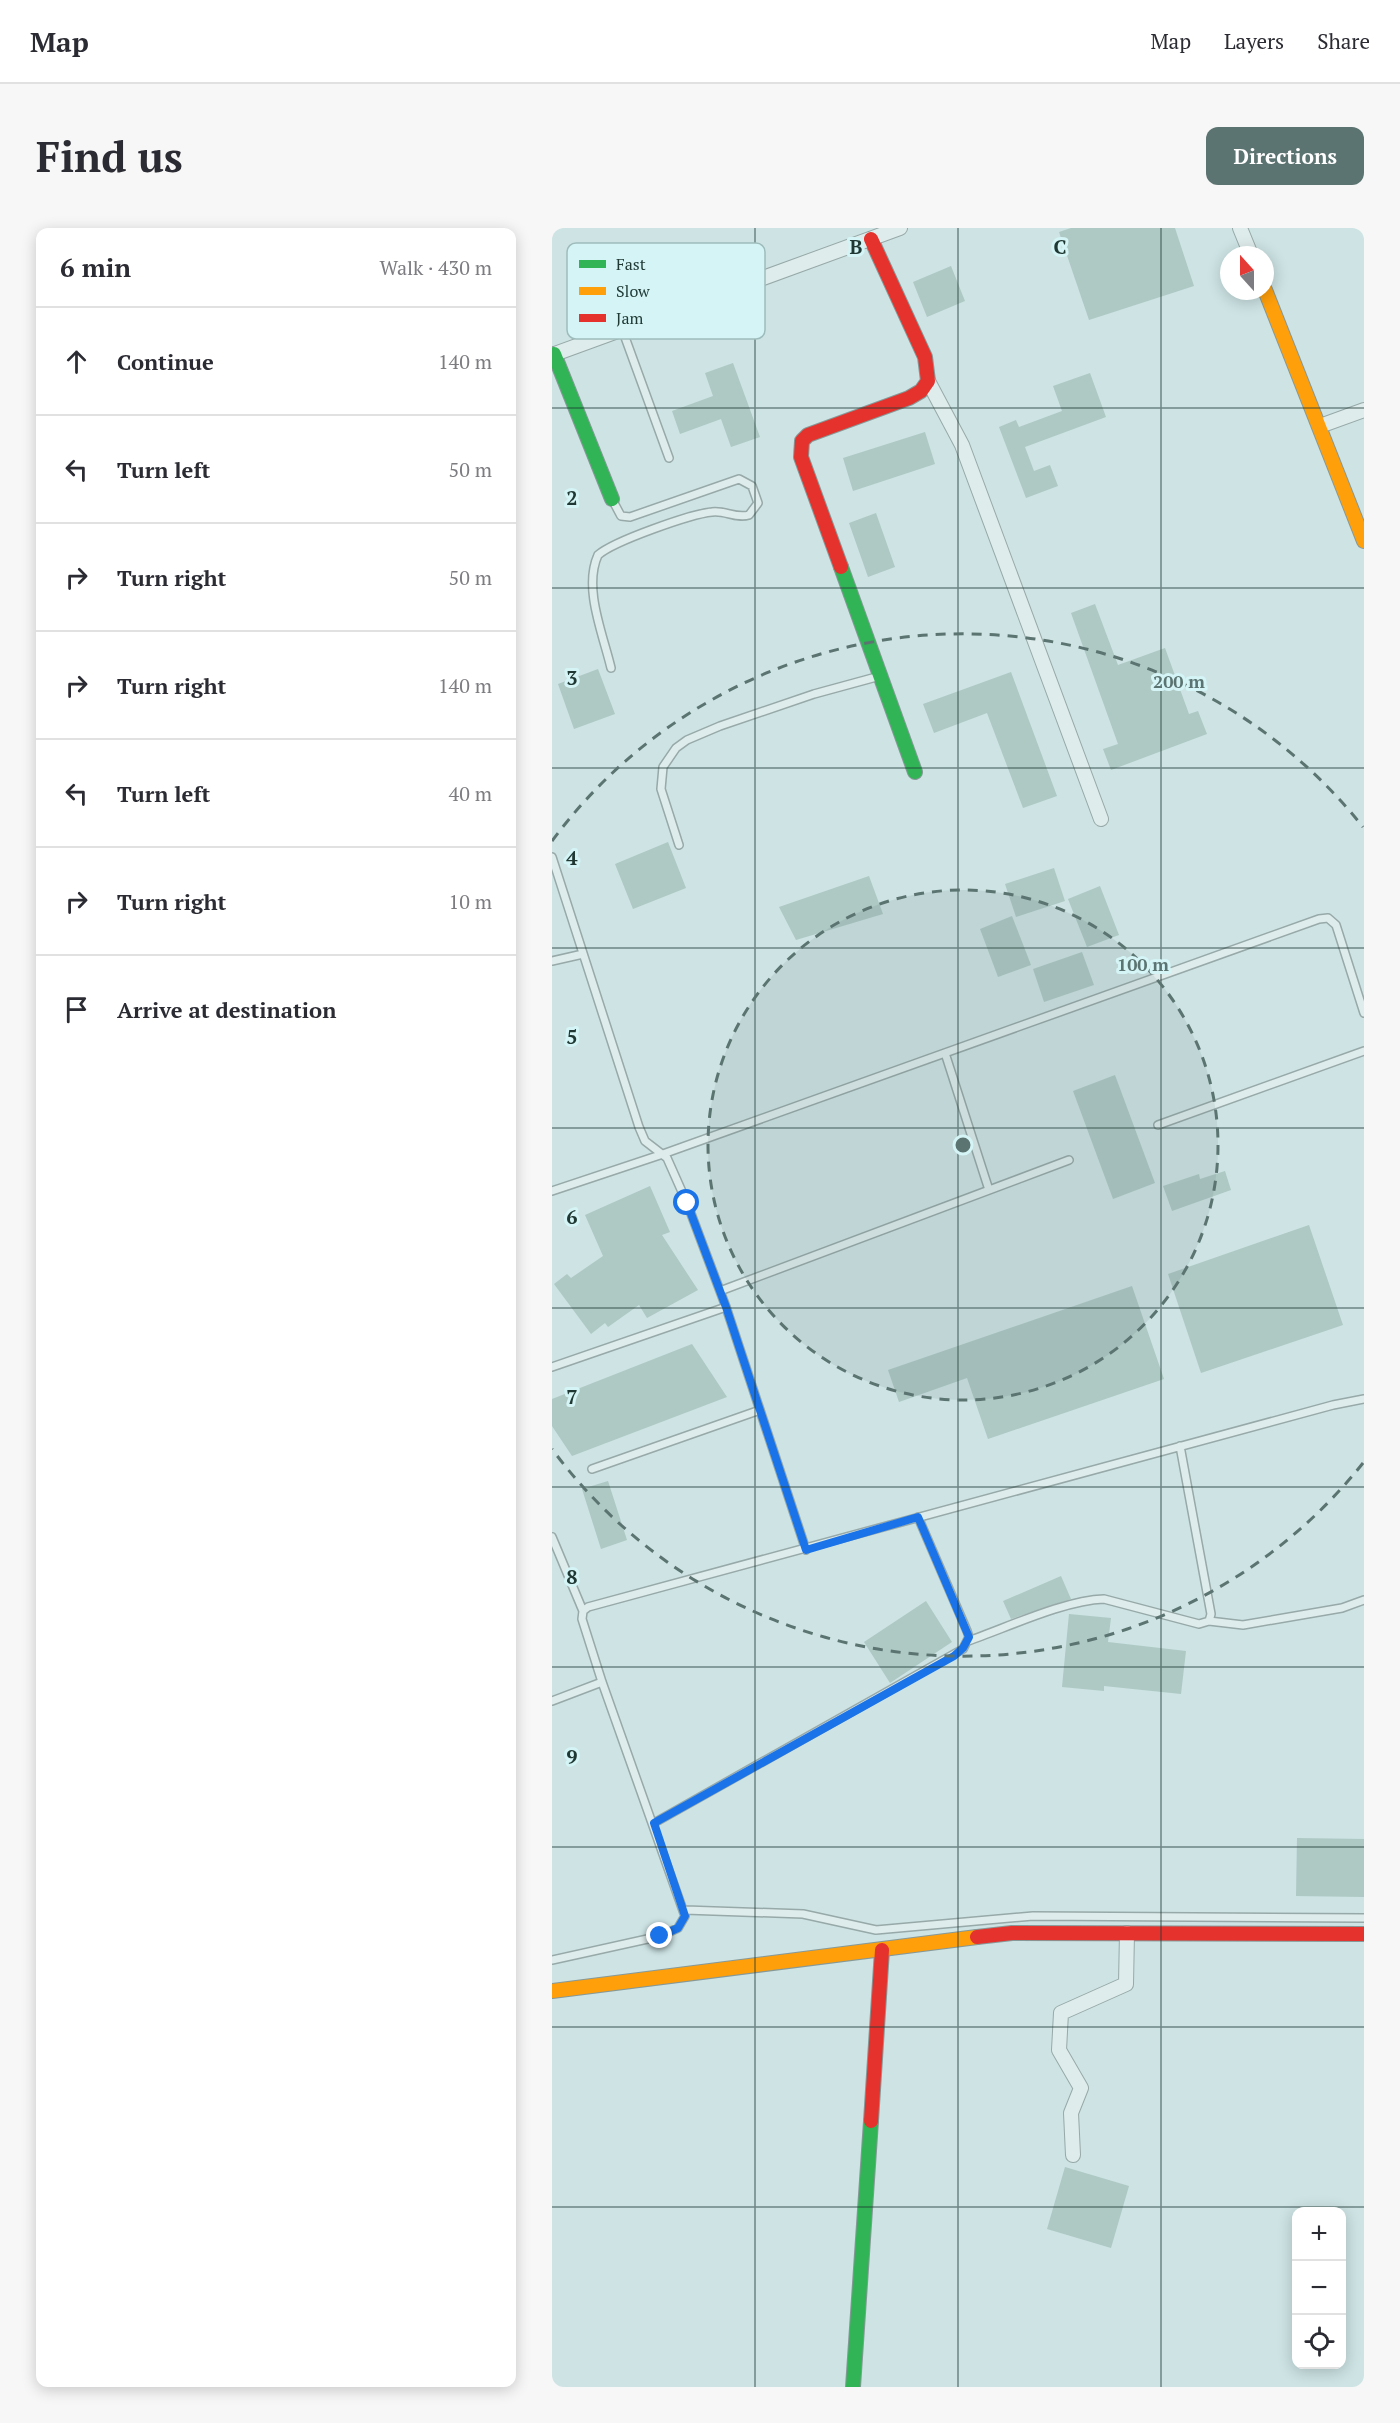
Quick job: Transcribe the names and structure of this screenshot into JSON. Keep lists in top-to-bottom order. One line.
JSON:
{"legend":["Fast","Slow","Jam"],"north":"top","page":{"header":"Map","nav":["Map","Layers","Share"],"buttons":"Directions","title":"Find us","heading":["6 min","Walk · 430 m"],"list":[["Continue","140 m"],["Turn left","50 m"],["Turn right","50 m"],["Turn right","140 m"],["Turn left","40 m"],["Turn right","10 m"],"Arrive at destination"],"map_buttons":["+","−"]},"grid":{"columns":["B","C"],"rows":["2","3","4","5","6","7","8","9"]},"rings":["200 m","100 m"]}
